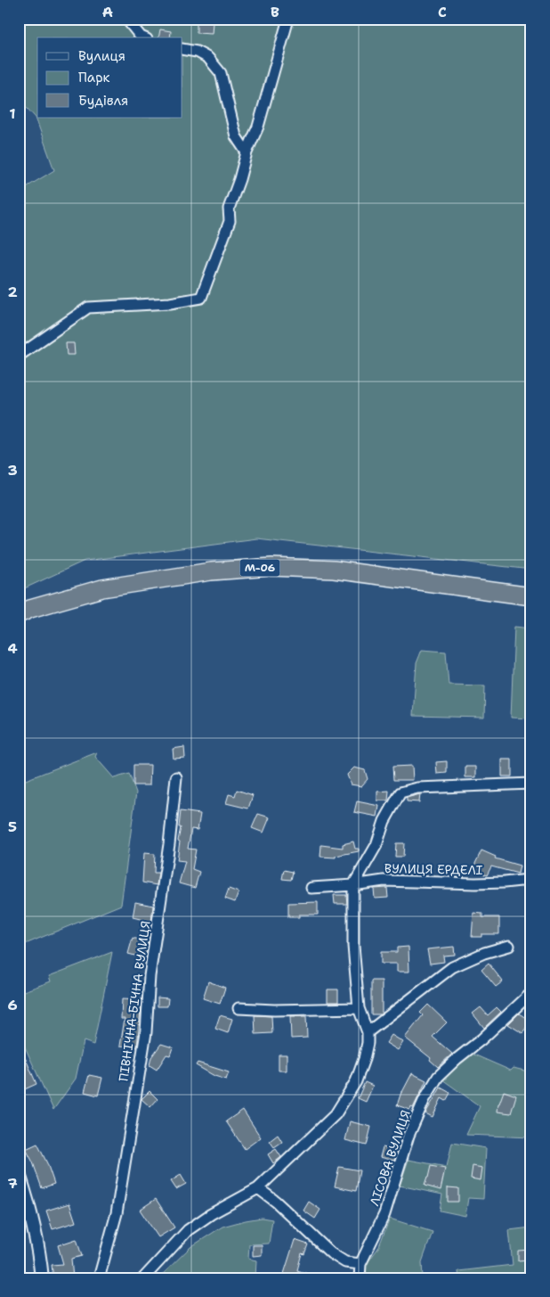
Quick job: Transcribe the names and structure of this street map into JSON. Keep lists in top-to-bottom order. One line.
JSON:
{"streets":{"highway":["М-06"],"street":["ВУЛИЦЯ ЕРДЕЛІ","ПІВНІЧНА-БІЧНА ВУЛИЦЯ","ЛІСОВА ВУЛИЦЯ"]},"legend":["Вулиця","Парк","Будівля"],"grid":{"columns":["A","B","C"],"rows":["1","2","3","4","5","6","7"]}}
